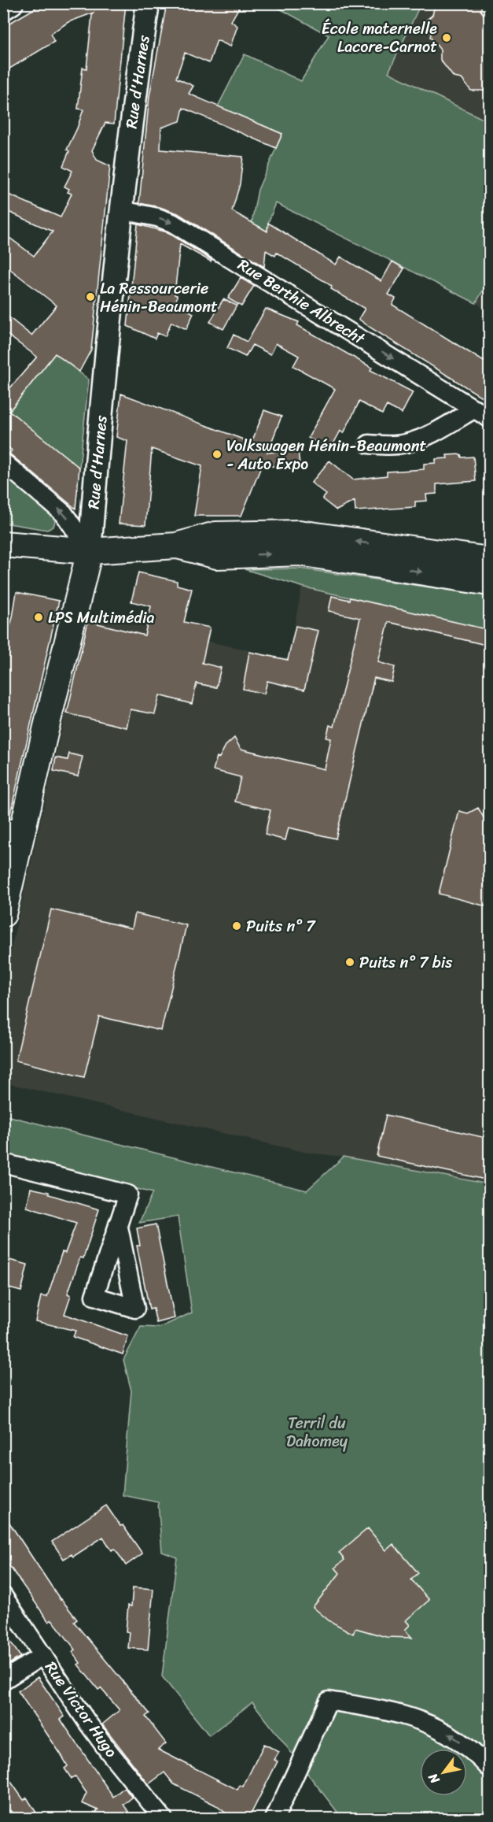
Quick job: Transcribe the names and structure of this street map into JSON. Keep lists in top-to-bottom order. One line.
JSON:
{"streets":{"main road":["Rue d'Harnes"],"street":["Rue Berthie Albrecht","Rue Victor Hugo"]},"crossings":[["Rue d'Harnes","Rue Berthie Albrecht"]],"one_way":["Rue Berthie Albrecht"],"parks":["Terril du Dahomey"],"places":["École maternelle Lacore-Carnot","La Ressourcerie Hénin-Beaumont","Volkswagen Hénin-Beaumont - Auto Expo","LPS Multimédia","Puits n° 7","Puits n° 7 bis"],"north":"bottom left"}
